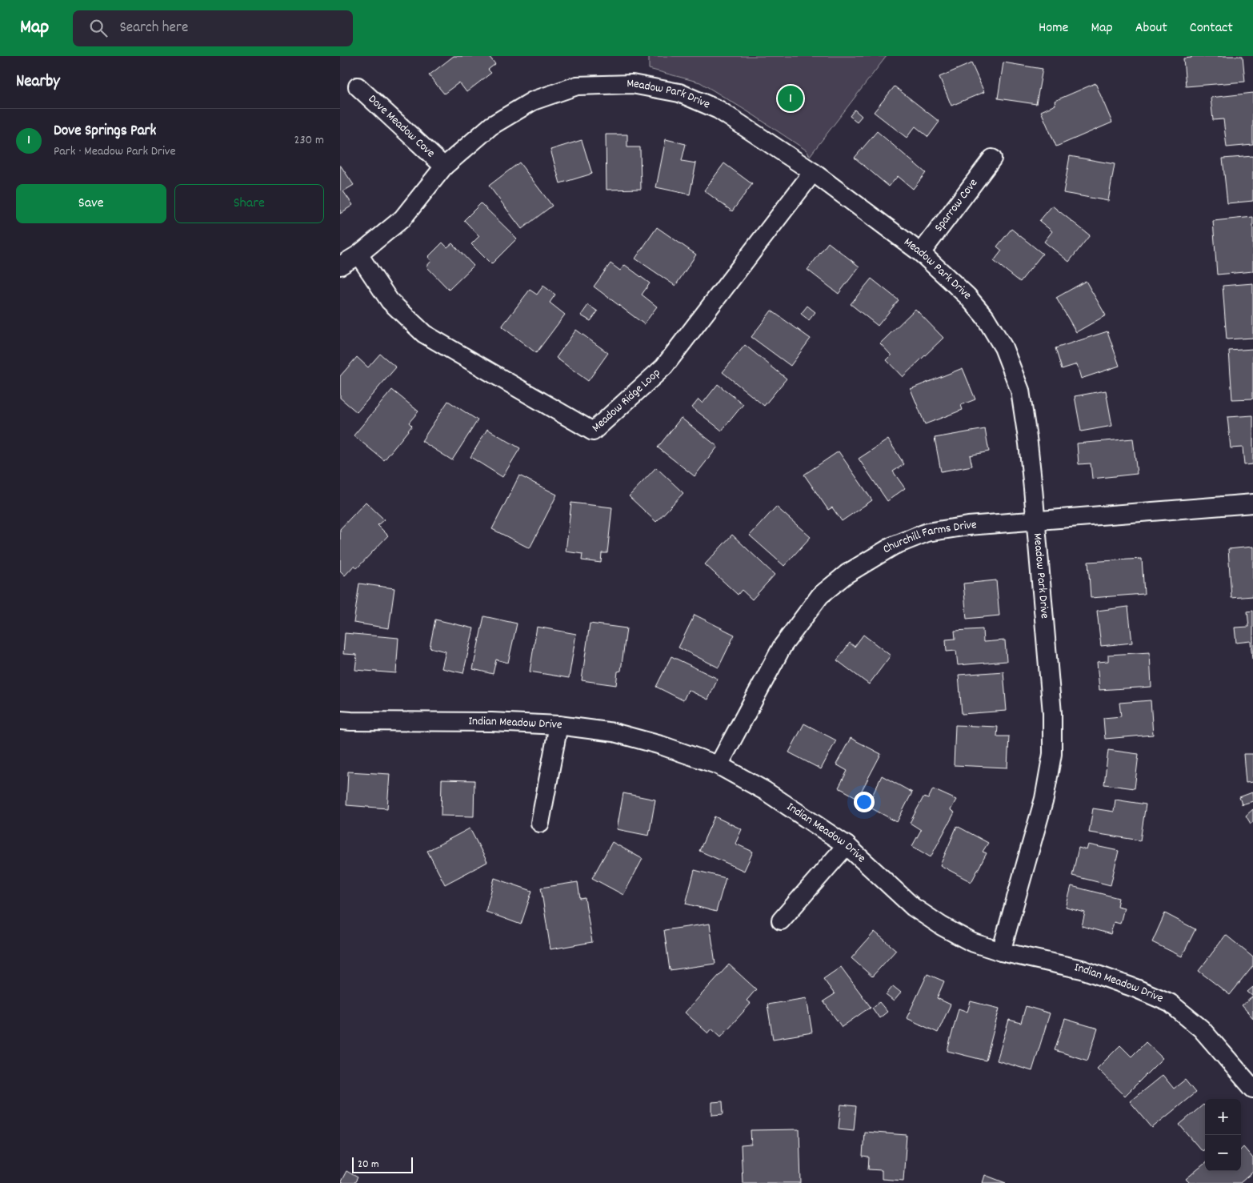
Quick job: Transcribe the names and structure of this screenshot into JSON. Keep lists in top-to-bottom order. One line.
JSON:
{"streets":{"street":["Meadow Park Drive","Dove Meadow Cove","Sparrow Cove","Meadow Ridge Loop","Churchill Farms Drive","Indian Meadow Drive"]},"crossings":[["Meadow Park Drive","Dove Meadow Cove"],["Meadow Park Drive","Sparrow Cove"],["Meadow Park Drive","Meadow Ridge Loop"],["Meadow Park Drive","Churchill Farms Drive"],["Meadow Park Drive","Indian Meadow Drive"],["Churchill Farms Drive","Indian Meadow Drive"]],"scale_bar":"20 m","page":{"header":"Map","search":"Search here","nav":["Home","Map","About","Contact"],"heading":"Nearby","pins":"1","list":[{"mark":"1","name":"Dove Springs Park","note":"Park · Meadow Park Drive","value":"230 m"}],"buttons":["Save","Share"],"map_buttons":["+","−"],"scale":"20 m"}}
